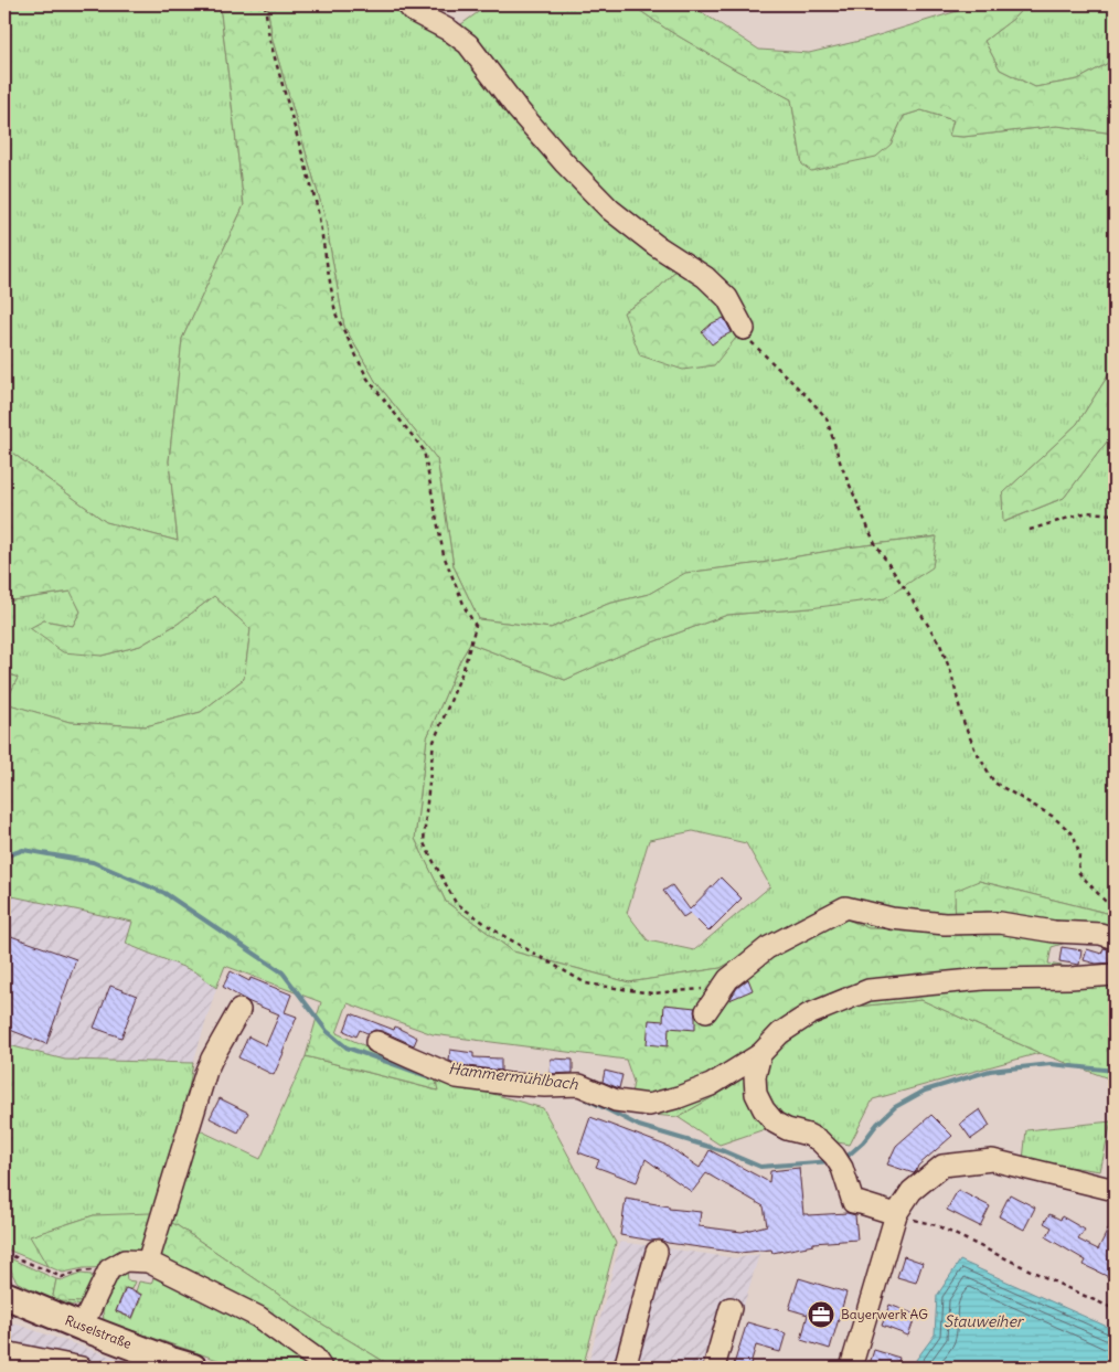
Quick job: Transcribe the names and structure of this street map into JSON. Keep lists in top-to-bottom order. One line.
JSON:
{"streets":{"main road":["Ruselstraße"]},"water":["Hammermühlbach","Stauweiher"],"places":{"office":["Bayerwerk AG"]}}
